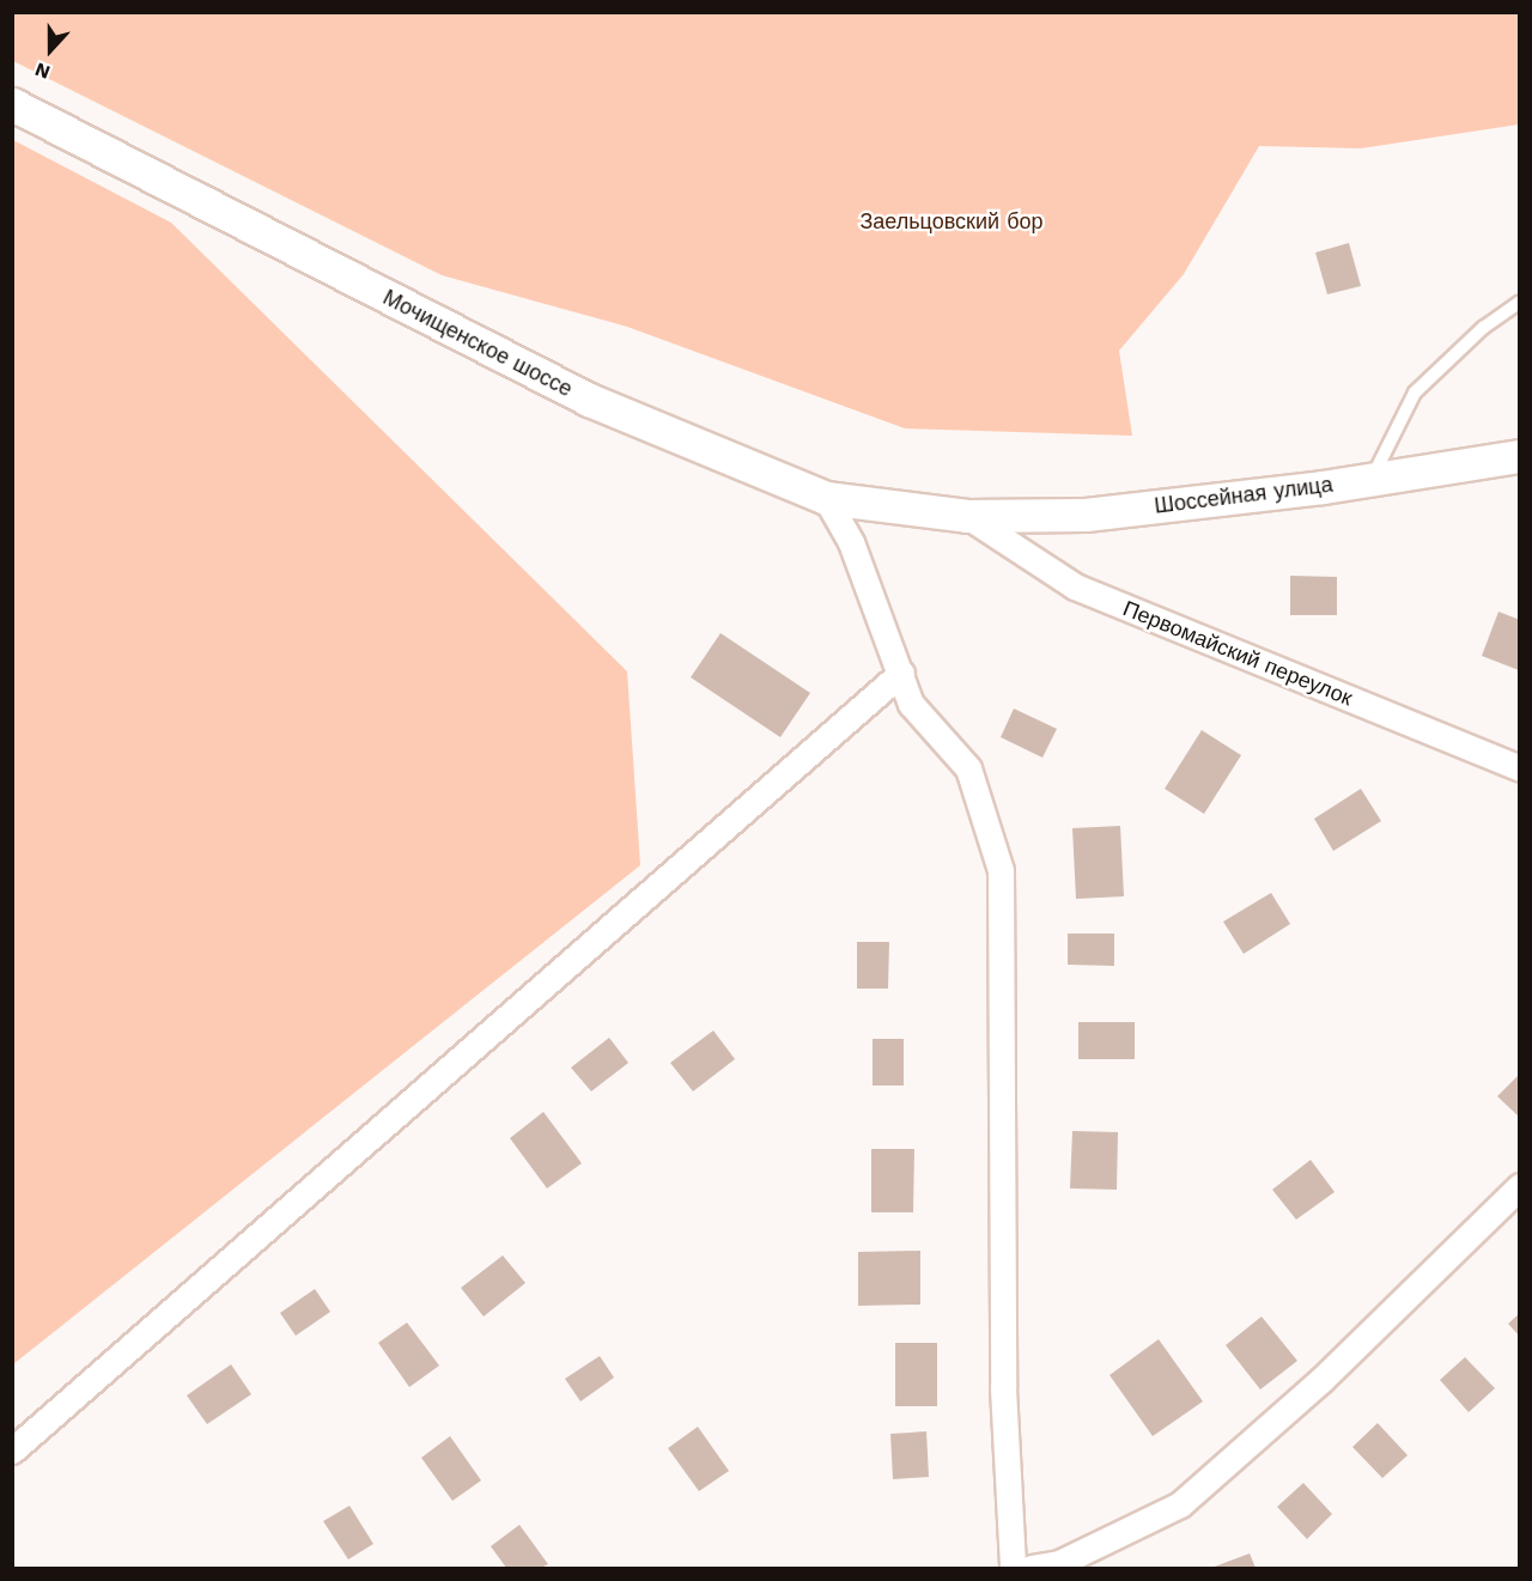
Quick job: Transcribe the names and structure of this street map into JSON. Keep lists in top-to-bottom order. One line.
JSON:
{"streets":{"street":["Мочищенское шоссе","Шоссейная улица","Первомайский переулок"]},"crossings":[["Мочищенское шоссе","Шоссейная улица"],["Мочищенское шоссе","Первомайский переулок"],["Шоссейная улица","Первомайский переулок"]],"parks":["Заельцовский бор"],"north":"bottom"}
